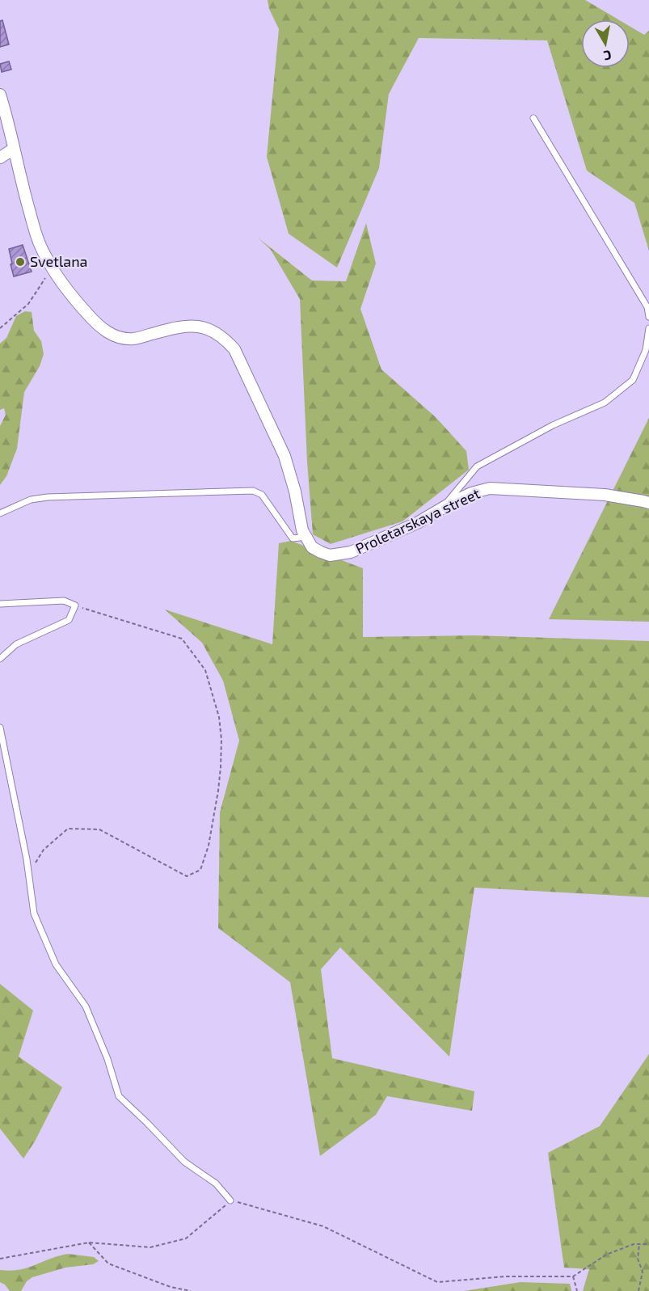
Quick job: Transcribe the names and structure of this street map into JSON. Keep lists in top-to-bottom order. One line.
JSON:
{"streets":{"street":["Proletarskaya street"]},"places":["Svetlana"],"north":"bottom"}
